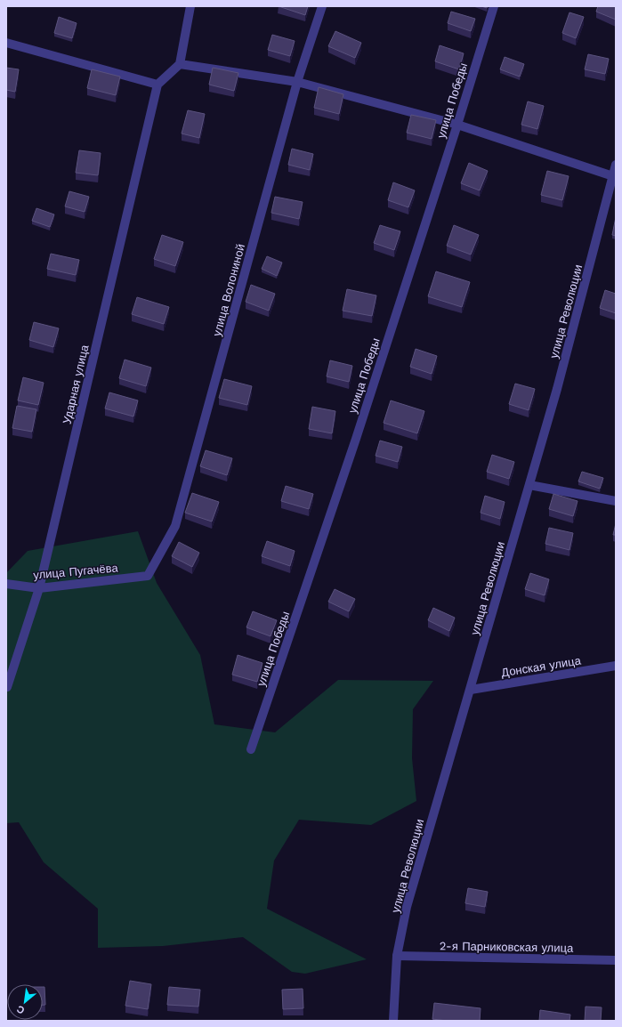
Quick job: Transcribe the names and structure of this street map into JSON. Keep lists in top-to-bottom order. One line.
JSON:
{"streets":{"street":["улица Победы","улица Волониной","улица Революции","Ударная улица","улица Пугачёва","Донская улица","2-я Парниковская улица"]},"crossings":[["улица Волониной","улица Пугачёва"],["улица Революции","Донская улица"],["улица Революции","2-я Парниковская улица"],["Ударная улица","улица Пугачёва"]],"north":"bottom left"}
